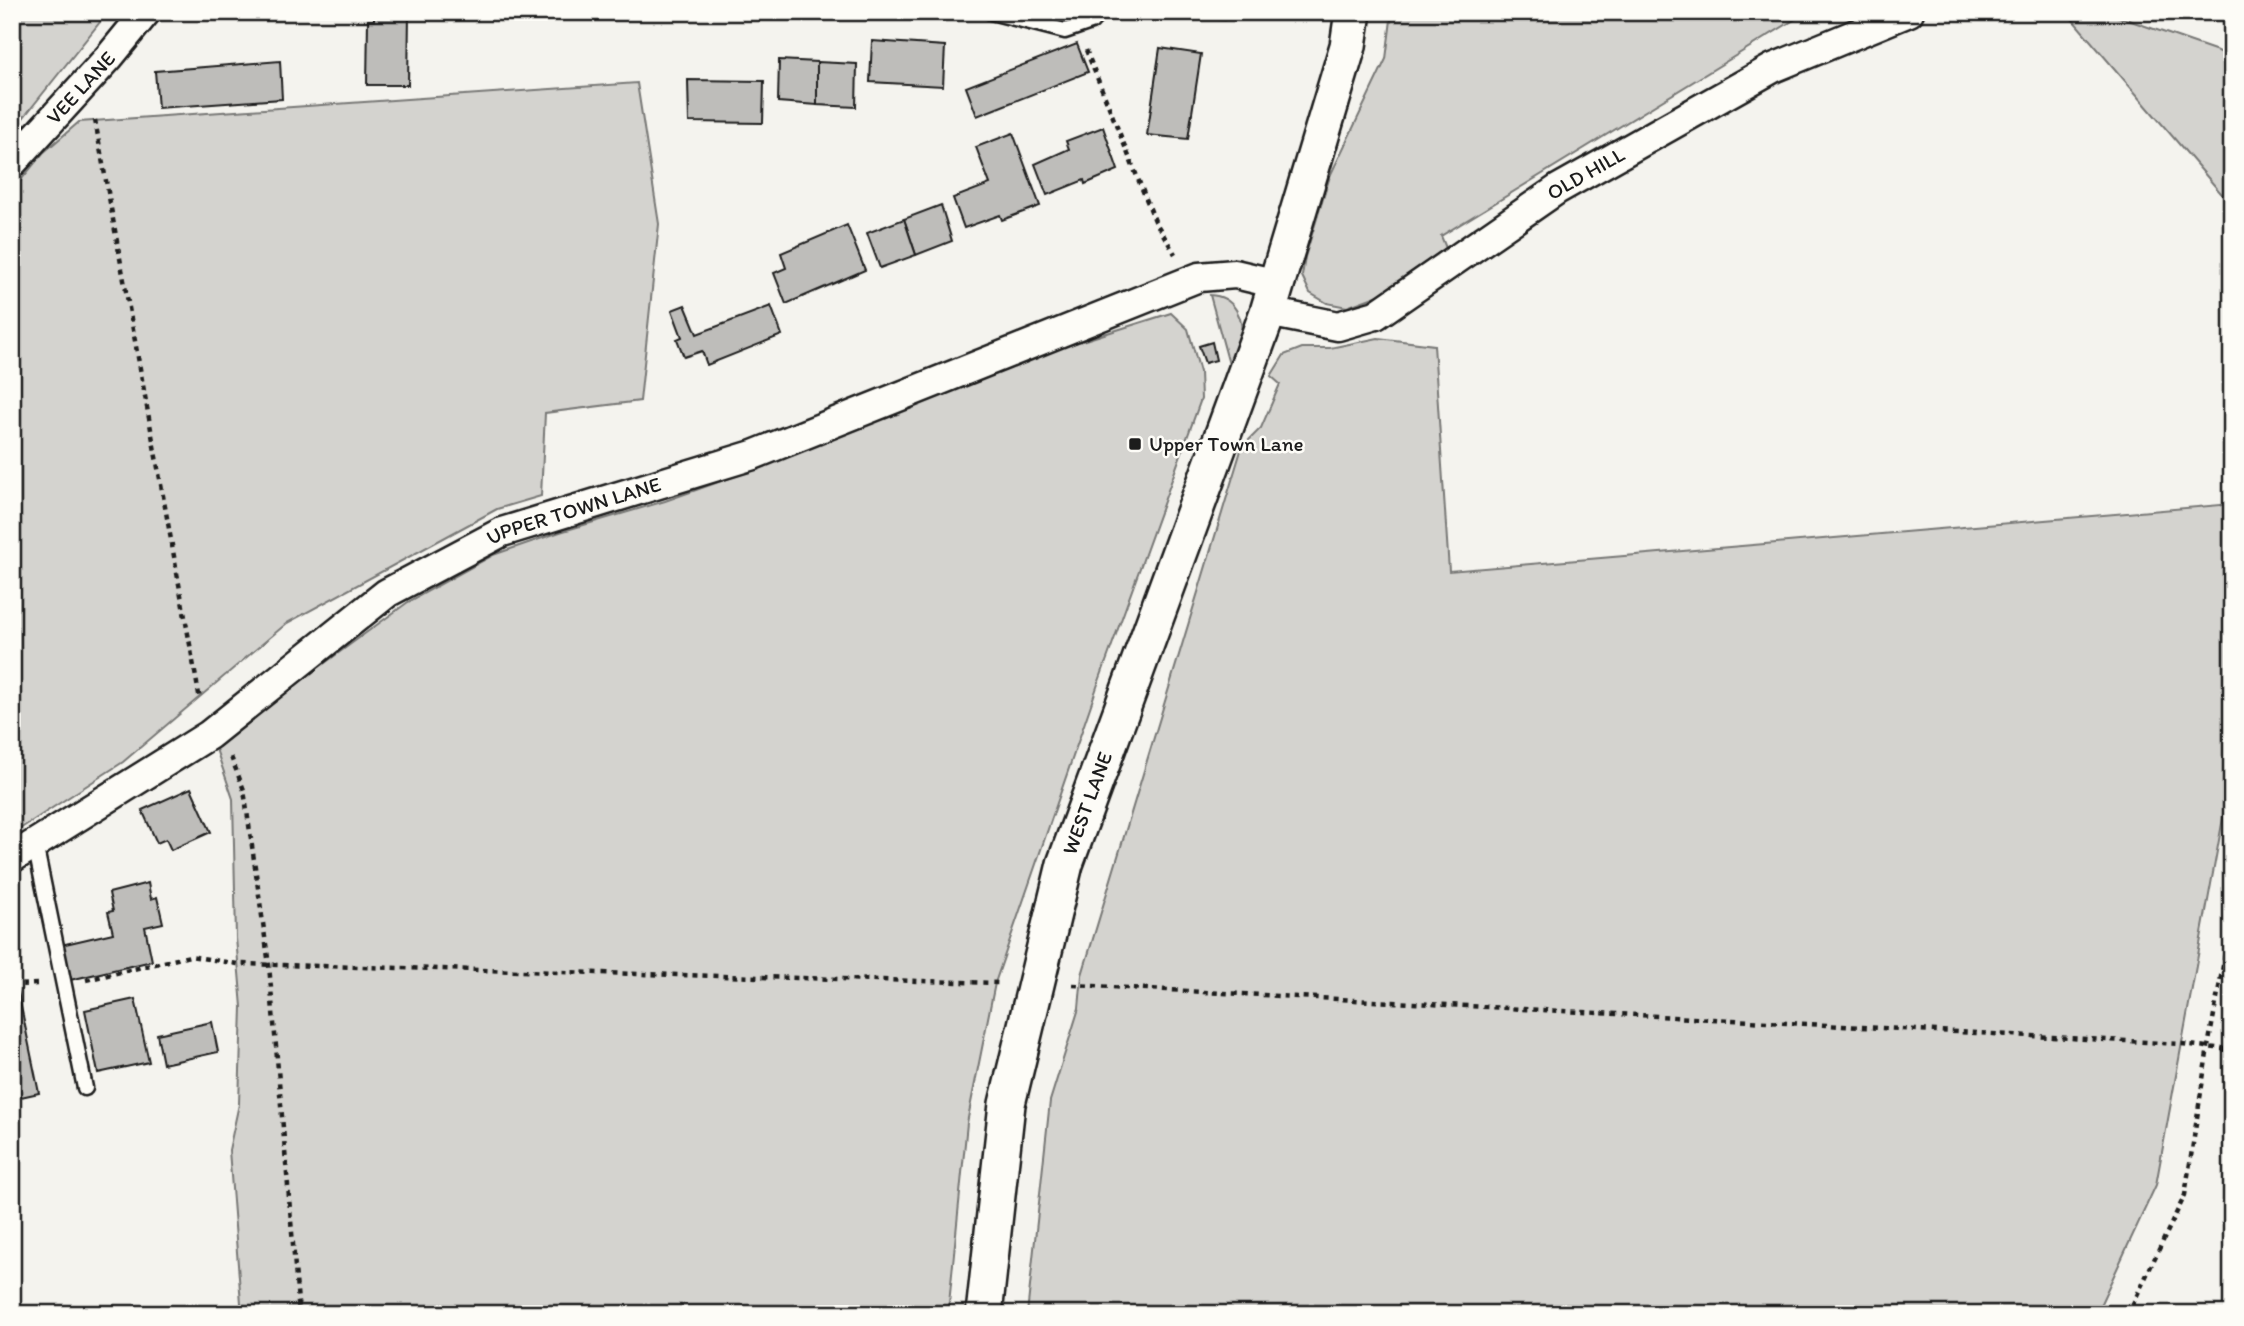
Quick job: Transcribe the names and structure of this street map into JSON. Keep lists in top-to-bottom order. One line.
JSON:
{"streets":{"street":["VEE LANE","OLD HILL","UPPER TOWN LANE","WEST LANE"]},"crossings":[["OLD HILL","UPPER TOWN LANE"],["OLD HILL","WEST LANE"],["UPPER TOWN LANE","WEST LANE"]],"places":{"transit":["Upper Town Lane"]}}
